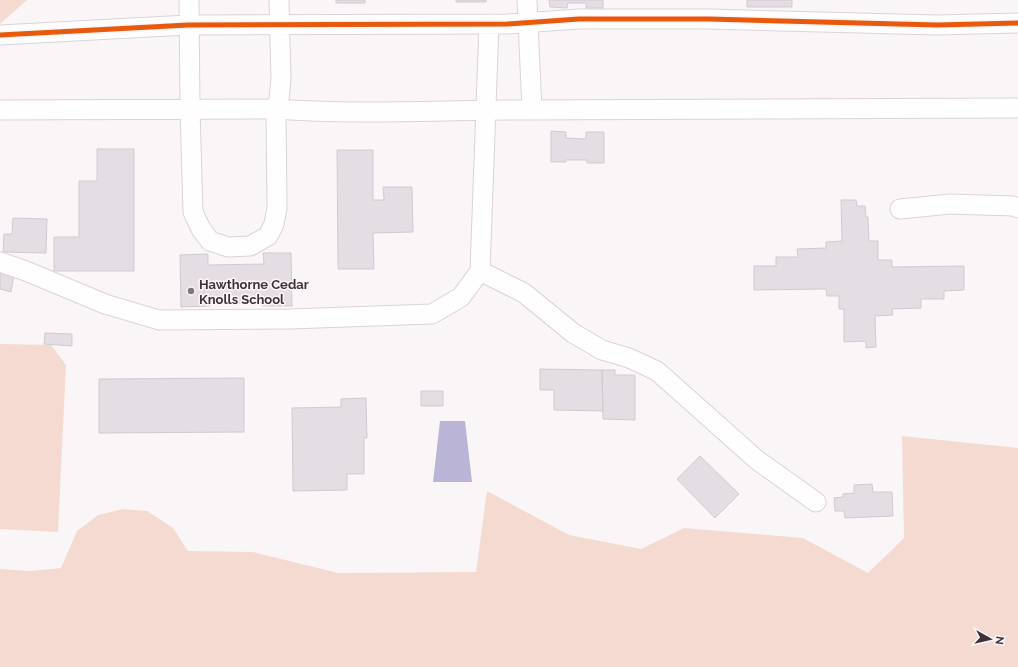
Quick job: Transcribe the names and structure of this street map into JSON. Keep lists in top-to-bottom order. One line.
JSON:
{"places":["Hawthorne Cedar Knolls School"],"north":"right"}
